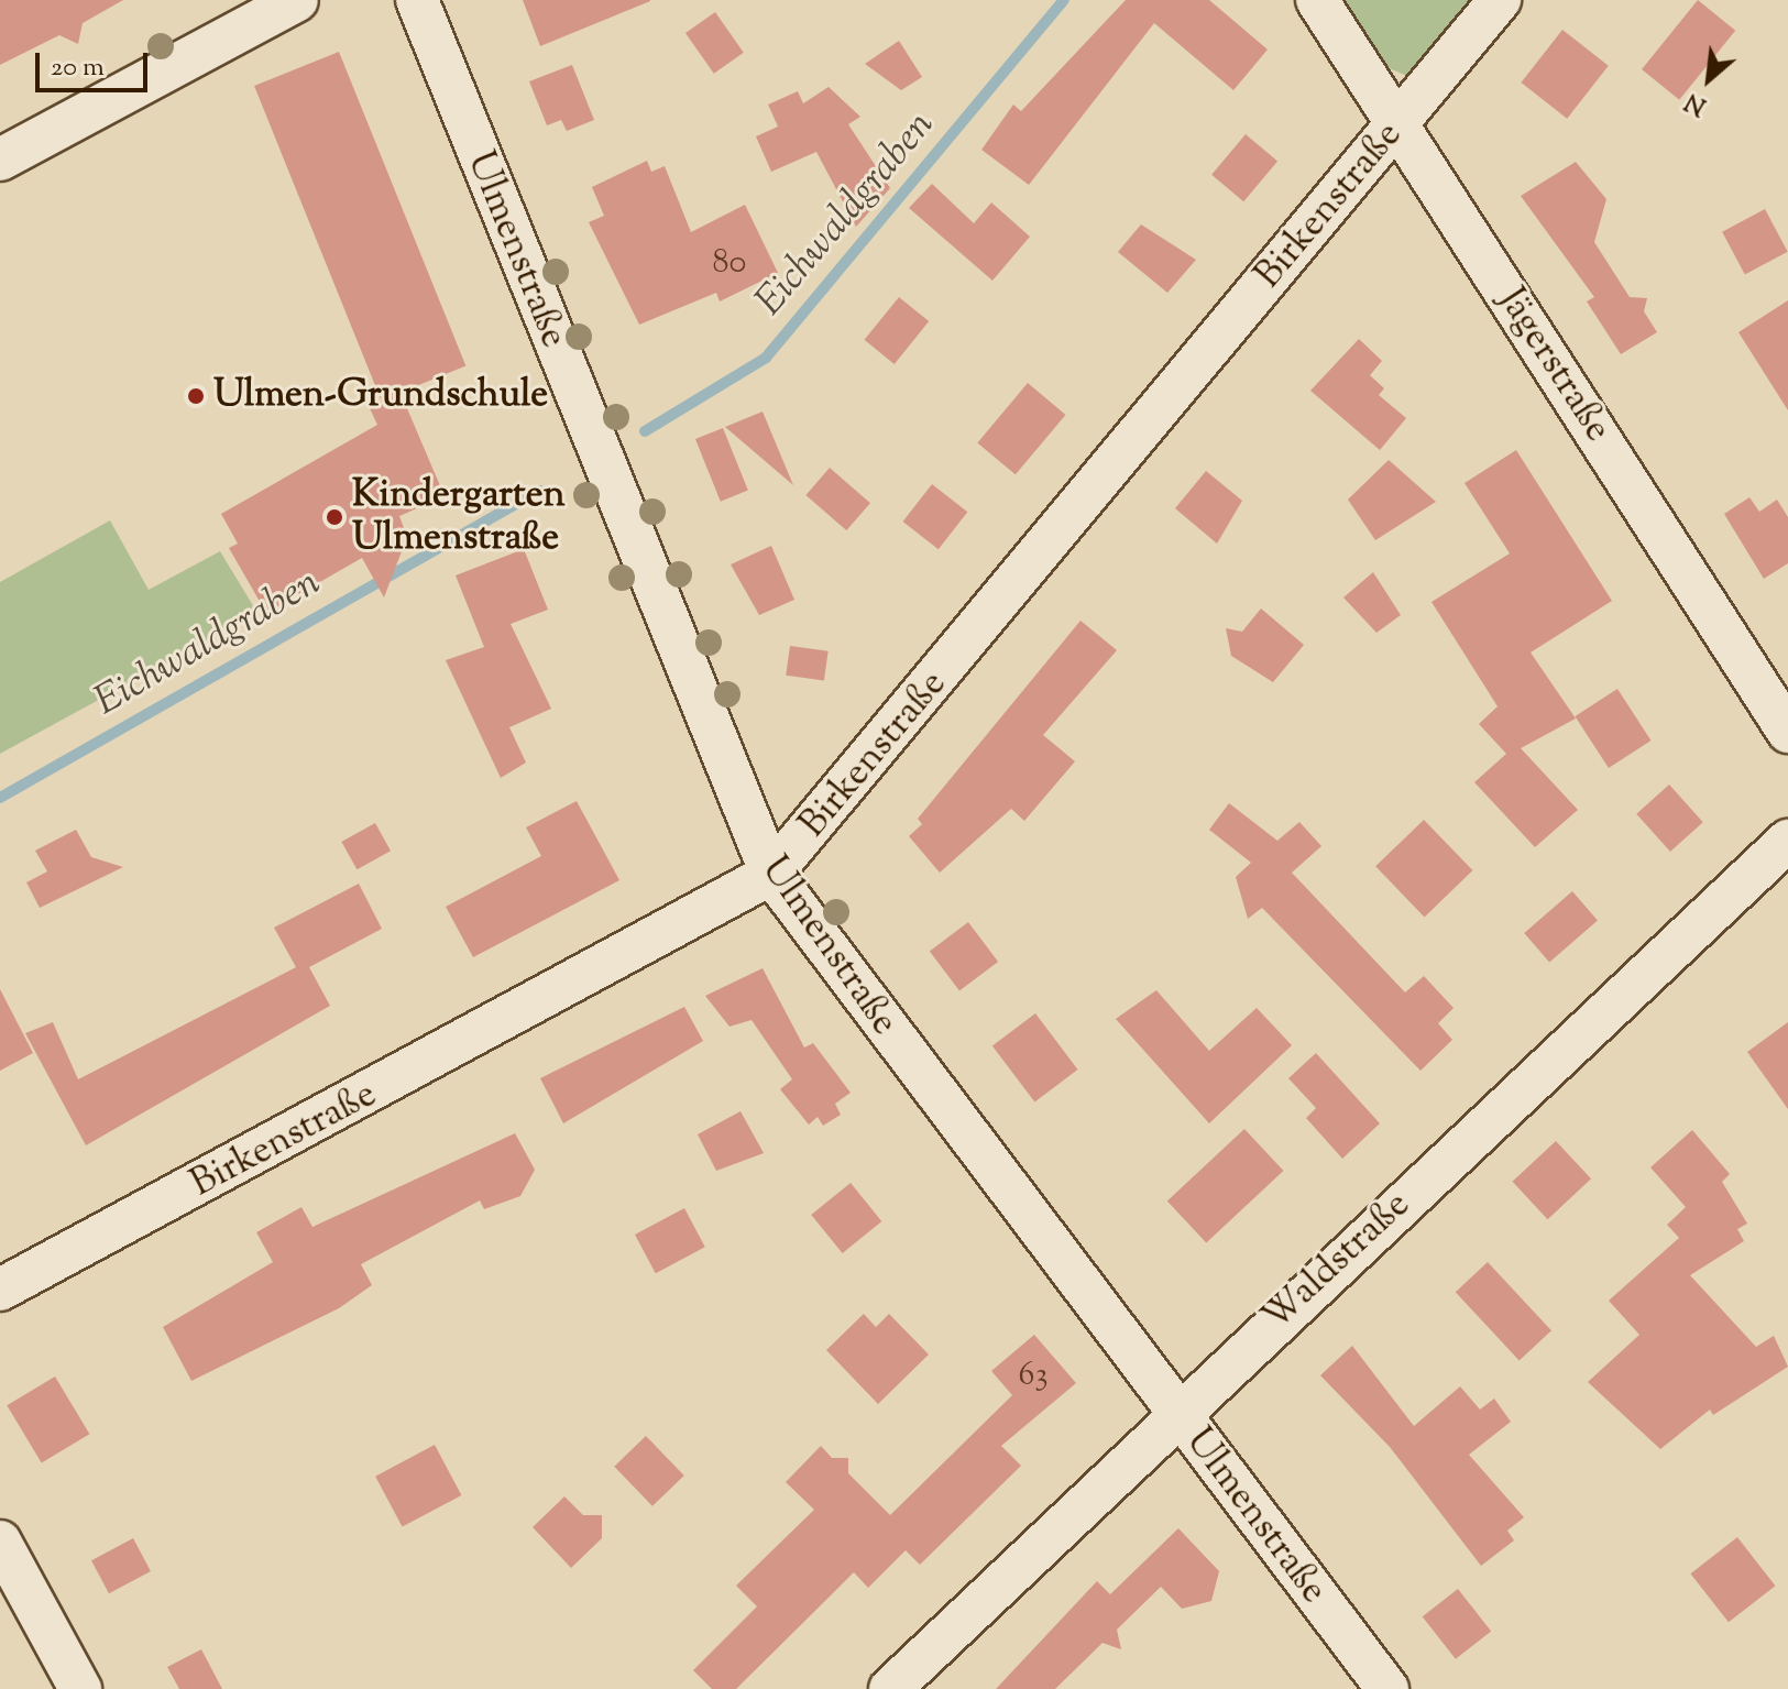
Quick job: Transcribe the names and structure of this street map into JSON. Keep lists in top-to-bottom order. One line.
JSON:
{"streets":{"street":["Birkenstraße","Ulmenstraße","Jägerstraße","Waldstraße"]},"crossings":[["Birkenstraße","Ulmenstraße"],["Birkenstraße","Jägerstraße"],["Ulmenstraße","Waldstraße"]],"water":["Eichwaldgraben"],"places":["Ulmen-Grundschule","Kindergarten Ulmenstraße"],"house_numbers":["80","63"],"scale_bar":"20 m","north":"bottom left"}
